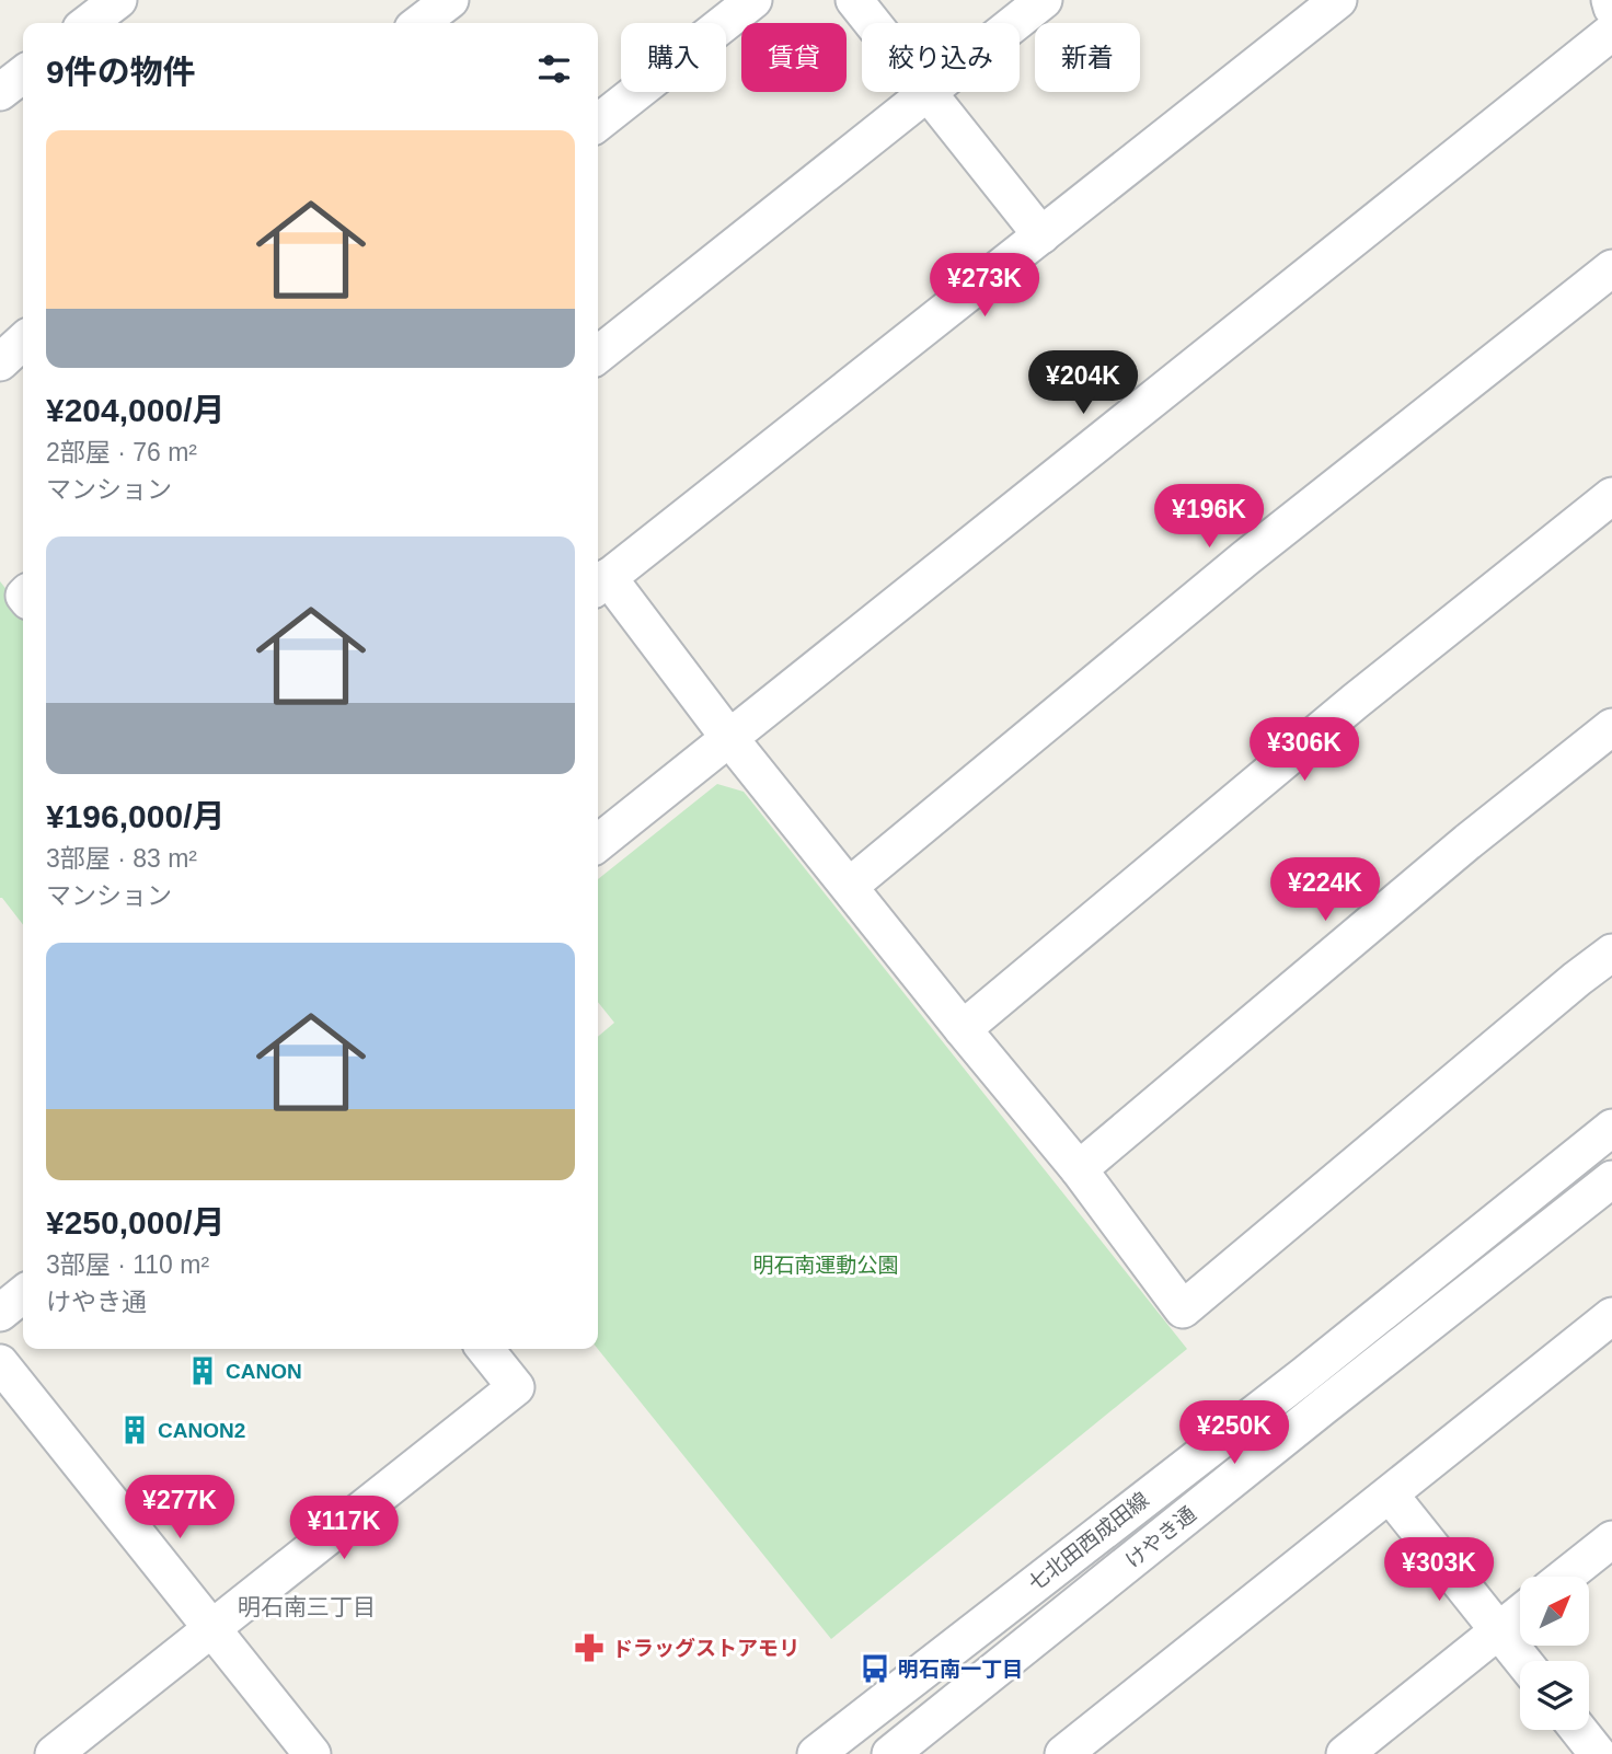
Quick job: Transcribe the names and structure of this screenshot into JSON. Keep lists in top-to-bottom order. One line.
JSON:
{"streets":{"street":["けやき通","七北田西成田線"]},"districts":["明石南三丁目"],"parks":["明石南運動公園"],"places":{"building":["CANON","CANON2"],"pharmacy":["ドラッグストアモリ"],"bus stop":["明石南一丁目"]},"north":"top right","page":{"chip":["購入","賃貸","絞り込み","新着"],"heading":"9件の物件","list":[{"name":"¥204,000/月","note":"2部屋 · 76 m² · マンション"},{"name":"¥196,000/月","note":"3部屋 · 83 m² · マンション"},{"name":"¥250,000/月","note":"3部屋 · 110 m² · けやき通"}],"price":["¥273K","¥204K","¥196K","¥306K","¥224K","¥250K","¥277K","¥117K","¥303K"]}}
